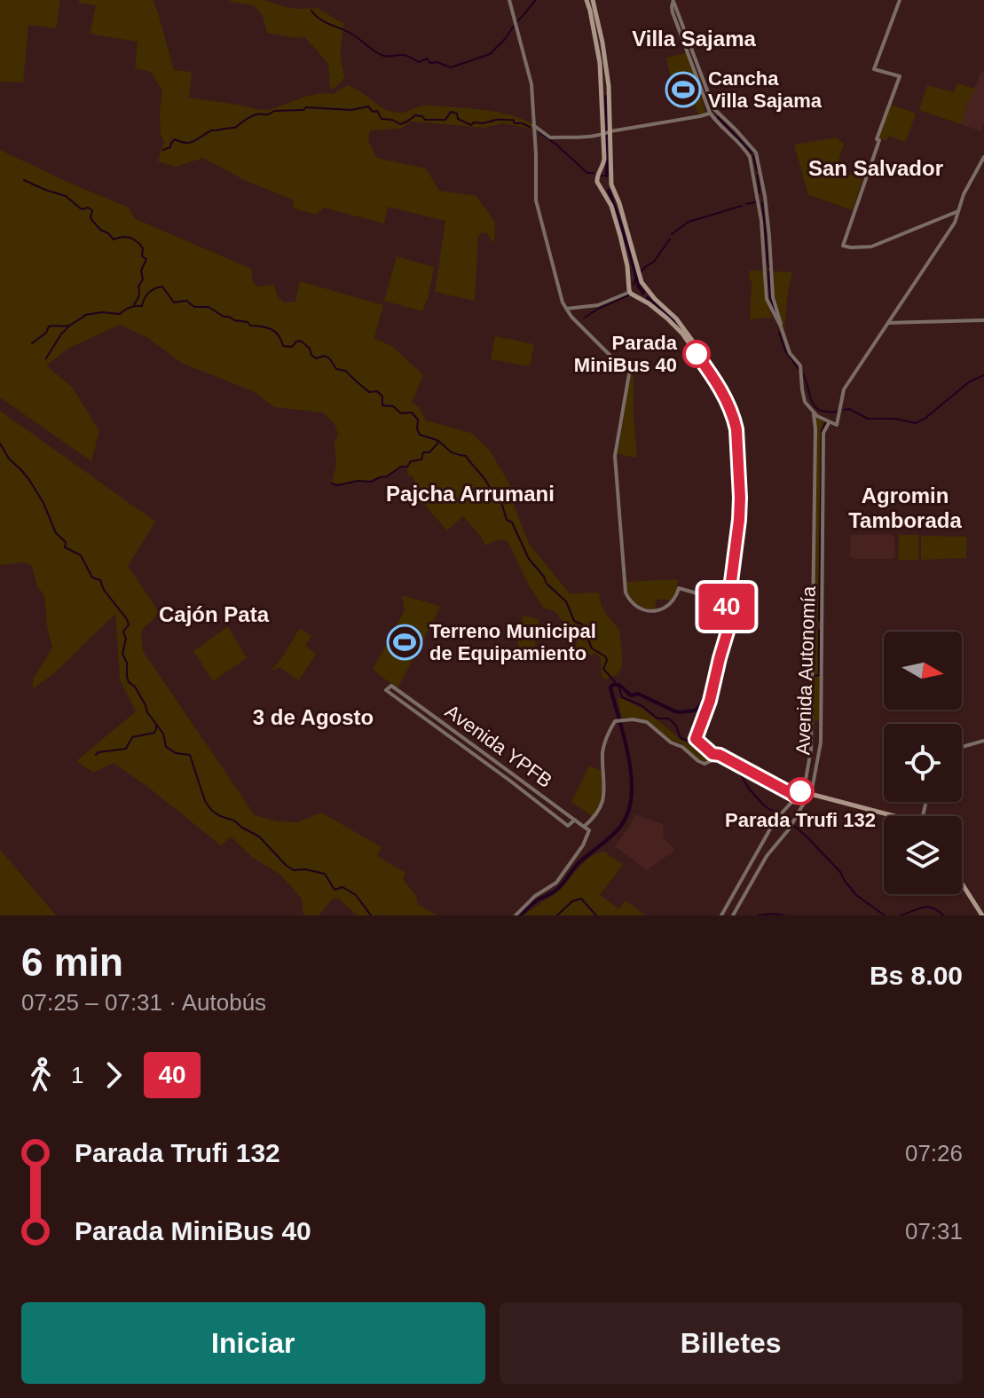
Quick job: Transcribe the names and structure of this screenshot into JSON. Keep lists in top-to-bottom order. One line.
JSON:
{"streets":{"street":["Avenida Autonomía","Avenida YPFB"]},"districts":["Villa Sajama","San Salvador","Pajcha Arrumani","Agromin Tamborada","Cajón Pata","3 de Agosto"],"places":{"sports":["Cancha Villa Sajama","Terreno Municipal de Equipamiento"],"other":["Parada MiniBus 40","Parada Trufi 132"]},"lines":["bus line 40"],"north":"right","page":{"on_map":"40","heading":["6 min","07:25 – 07:31 · Autobús","Bs 8.00"],"legs":["1","40"],"list":[{"name":"Parada Trufi 132","value":"07:26"},{"name":"Parada MiniBus 40","value":"07:31"}],"buttons":["Iniciar","Billetes"]}}
